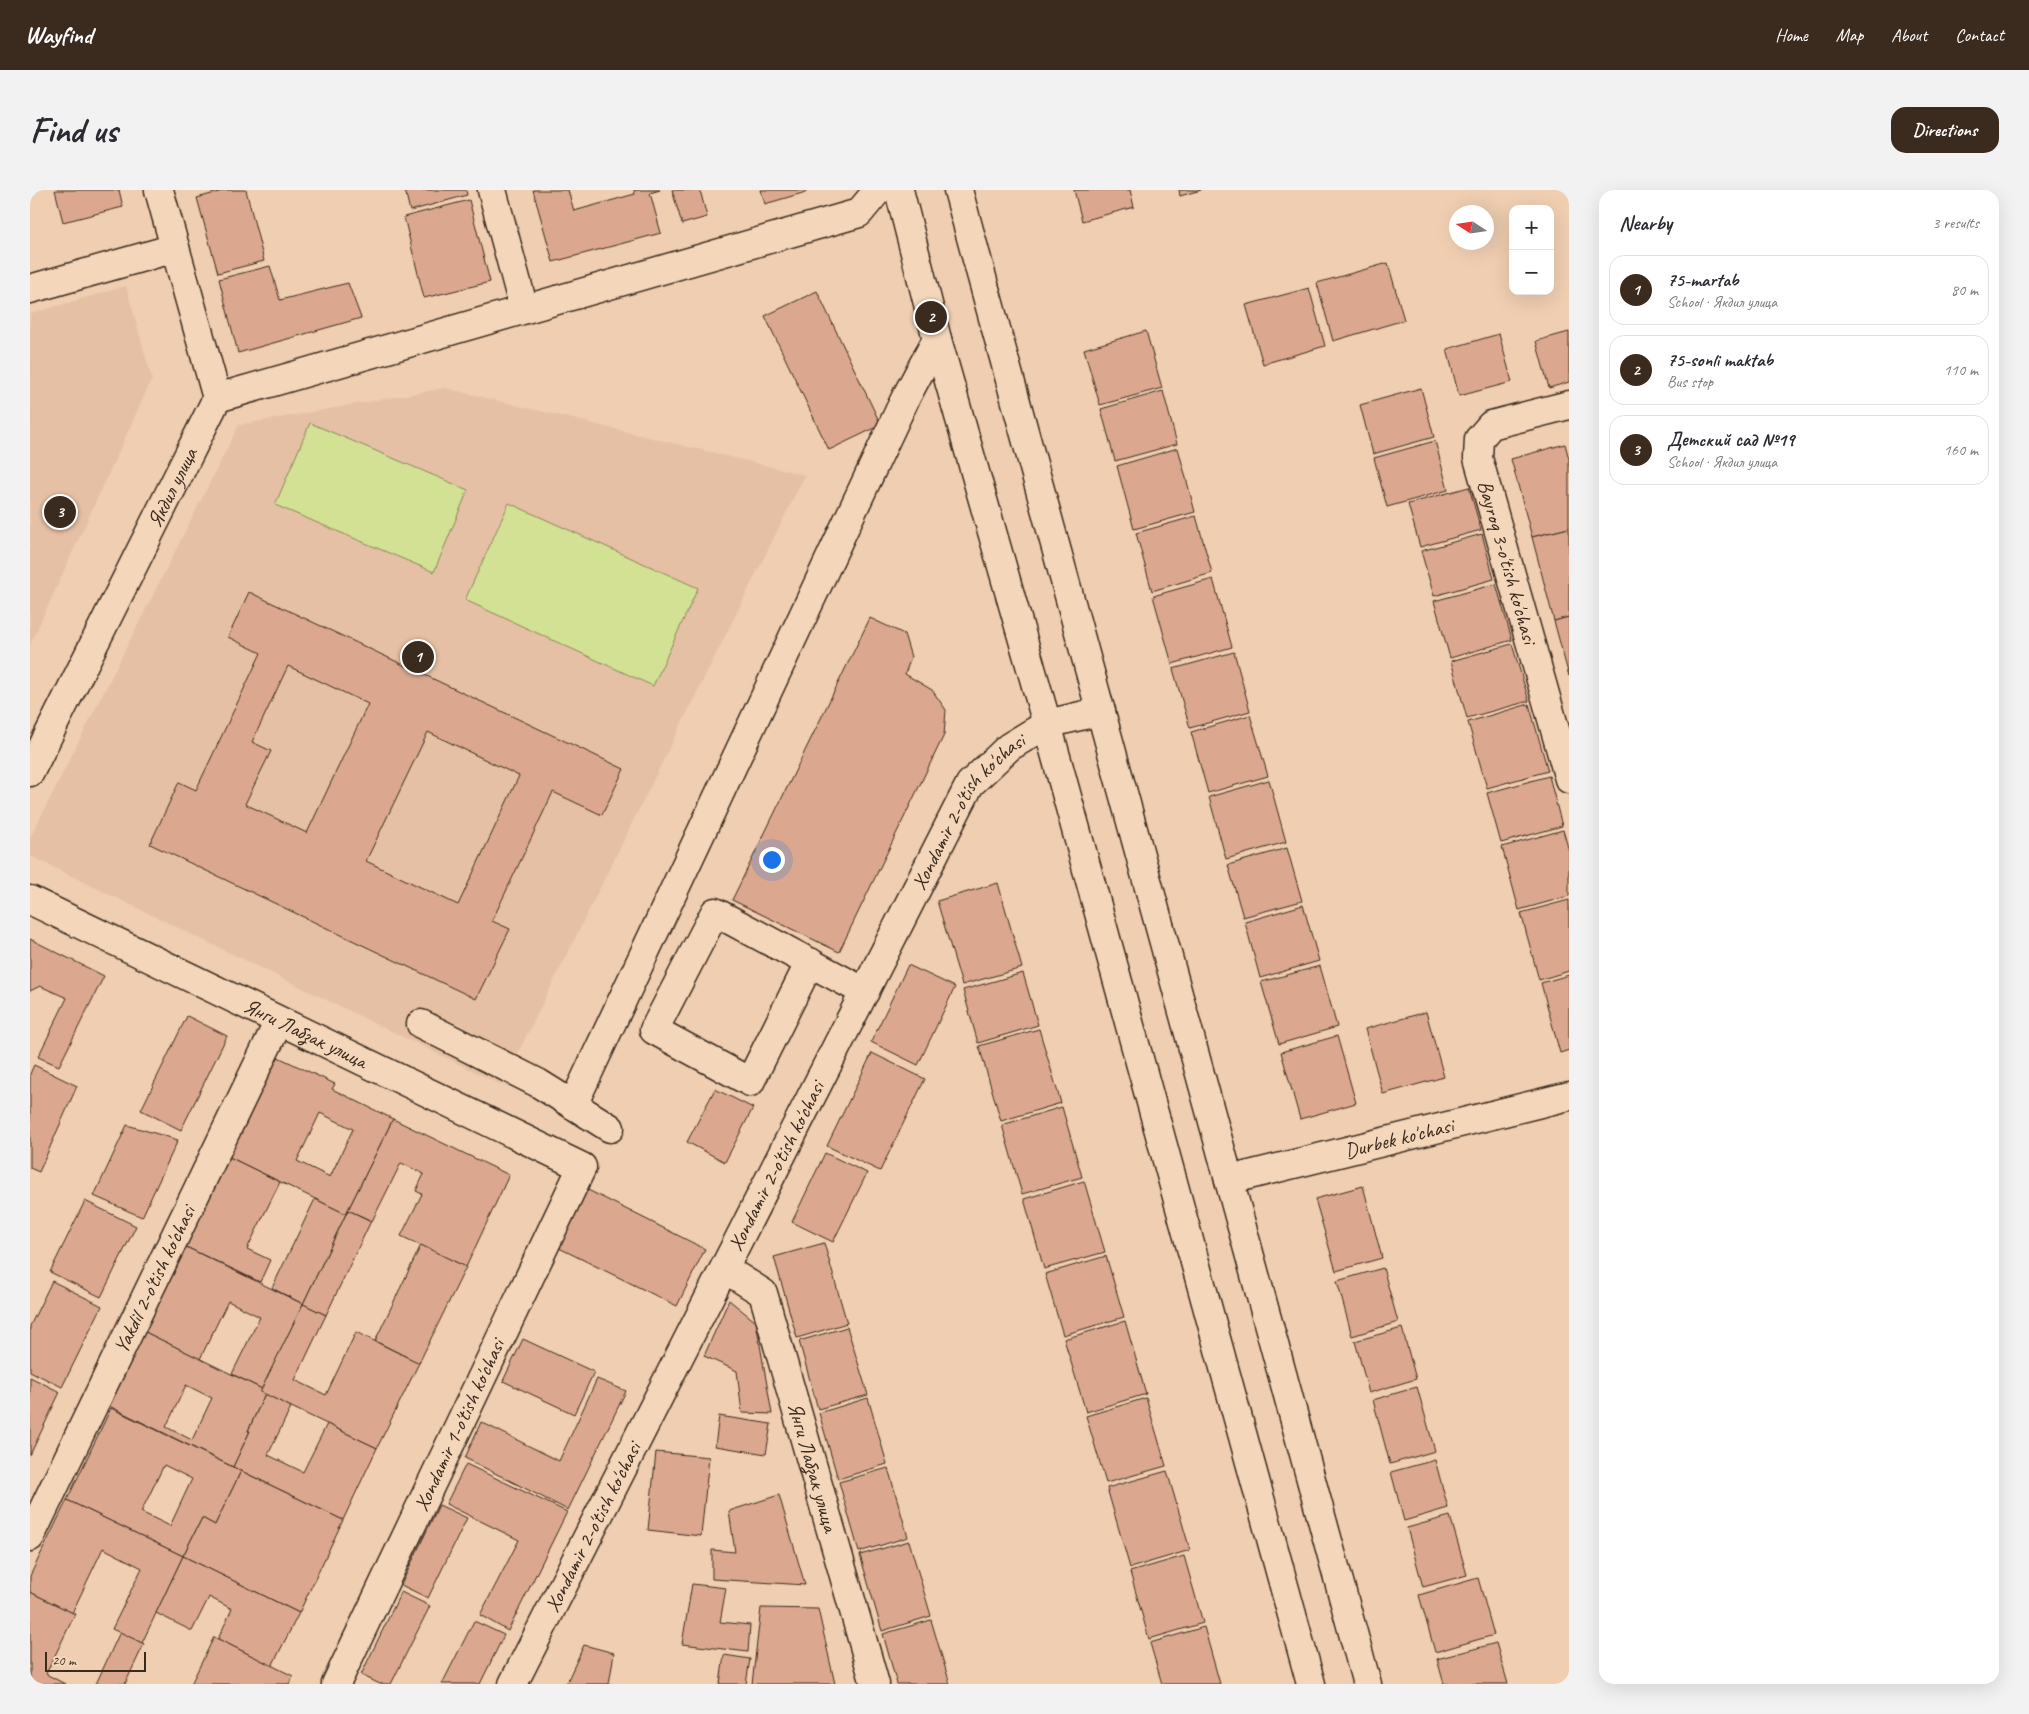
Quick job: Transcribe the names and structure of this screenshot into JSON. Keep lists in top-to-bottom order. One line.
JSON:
{"streets":{"street":["Якдил улица","Bayroq 3-o'tish ko'chasi","Xondamir 2-o'tish ko'chasi","Янги Лабзак улица","Durbek ko'chasi","Yakdil 2-o'tish ko'chasi","Xondamir 1-o'tish ko'chasi"]},"crossings":[["Xondamir 2-o'tish ko'chasi","Янги Лабзак улица"],["Янги Лабзак улица","Yakdil 2-o'tish ko'chasi"],["Янги Лабзак улица","Xondamir 1-o'tish ko'chasi"]],"scale_bar":"20 m","north":"left","page":{"header":"Wayfind","nav":["Home","Map","About","Contact"],"buttons":"Directions","title":"Find us","heading":["Nearby","3 results"],"map_buttons":["+","−"],"list":[{"mark":"1","name":"75-martab","note":"School · Якдил улица","value":"80 m"},{"mark":"2","name":"75-sonli maktab","note":"Bus stop","value":"110 m"},{"mark":"3","name":"Детский сад №19","note":"School · Якдил улица","value":"160 m"}],"pins":["2","3","1"],"scale":"20 m"}}
